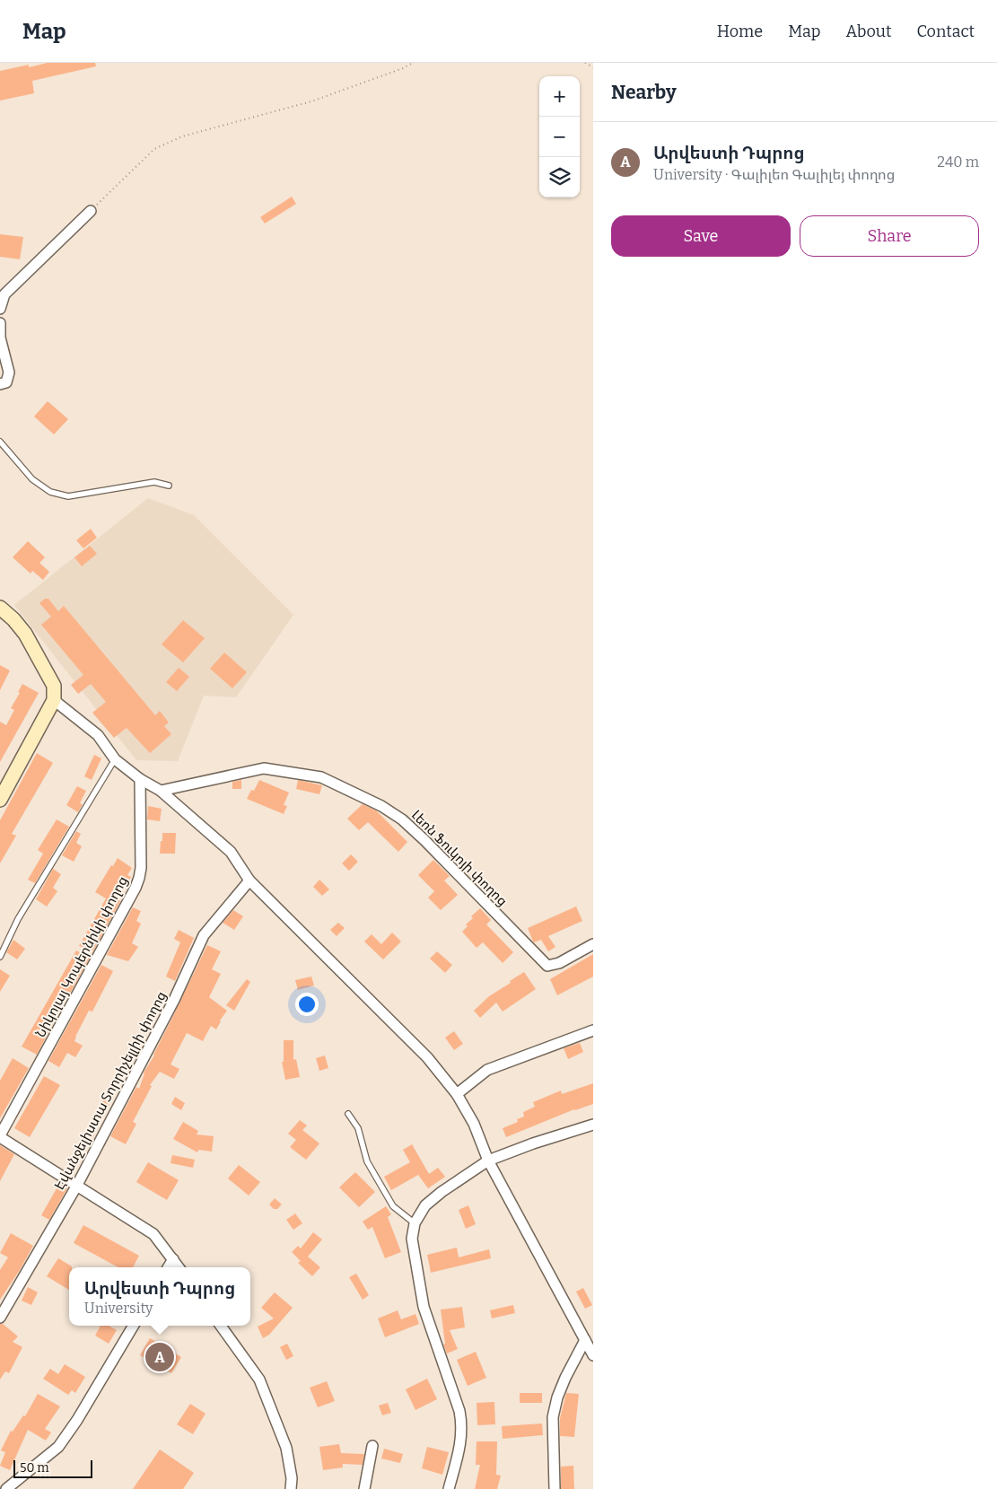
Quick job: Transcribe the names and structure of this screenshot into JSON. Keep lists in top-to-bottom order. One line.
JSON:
{"streets":{"street":["Լեոն Ֆուկոյի փողոց","Նիկոլայ Կոպերնիկի փողոց","Էվանջելիստա Տորրիչելլիի փողոց"]},"scale_bar":"50 m","page":{"header":"Map","nav":["Home","Map","About","Contact"],"heading":"Nearby","map_buttons":["+","−"],"list":[{"mark":"A","name":"Արվեստի Դպրոց","note":"University · Գալիլեո Գալիլեյ փողոց","value":"240 m"}],"buttons":["Save","Share"],"popup":["Արվեստի Դպրոց","University"],"pins":"A","scale":"50 m"}}
